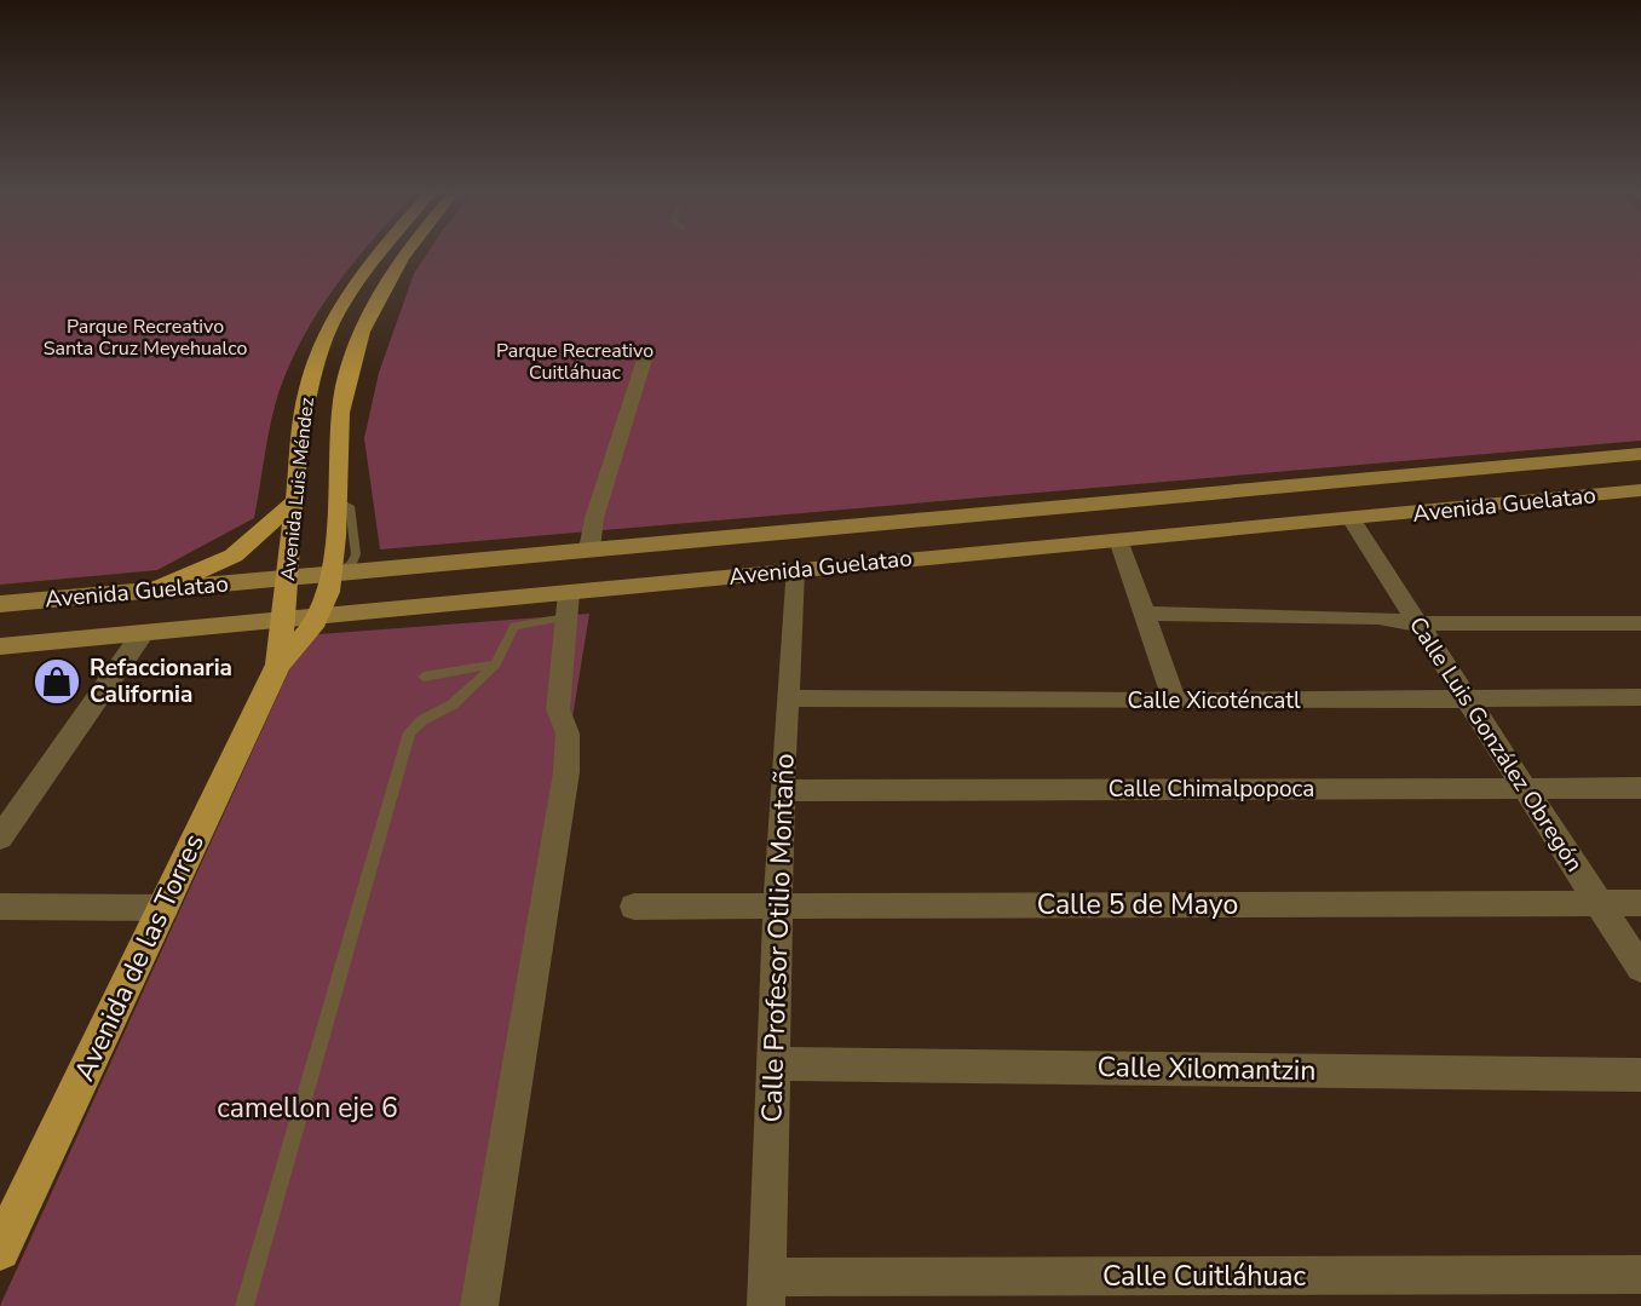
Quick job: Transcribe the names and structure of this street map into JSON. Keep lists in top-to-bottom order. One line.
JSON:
{"streets":{"main road":["Avenida Luis Méndez","Avenida Guelatao","Avenida de las Torres"],"street":["Calle Xicoténcatl","Calle Luis González Obregón","Calle Chimalpopoca","Calle 5 de Mayo","Calle Profesor Otilio Montaño","Calle Xilomantzin","Calle Cuitláhuac"]},"crossings":[["Avenida Luis Méndez","Avenida Guelatao"],["Avenida Luis Méndez","Avenida de las Torres"],["Avenida Guelatao","Calle Luis González Obregón"],["Avenida Guelatao","Calle Profesor Otilio Montaño"],["Avenida Guelatao","Avenida de las Torres"],["Calle Xicoténcatl","Calle Luis González Obregón"],["Calle Xicoténcatl","Calle Profesor Otilio Montaño"],["Calle Luis González Obregón","Calle Chimalpopoca"],["Calle Luis González Obregón","Calle 5 de Mayo"],["Calle Chimalpopoca","Calle Profesor Otilio Montaño"],["Calle 5 de Mayo","Calle Profesor Otilio Montaño"],["Calle Profesor Otilio Montaño","Calle Xilomantzin"],["Calle Profesor Otilio Montaño","Calle Cuitláhuac"]],"parks":["Parque Recreativo Santa Cruz Meyehualco","Parque Recreativo Cuitláhuac","camellon eje 6"],"places":{"shop":["Refaccionaria California"]}}
